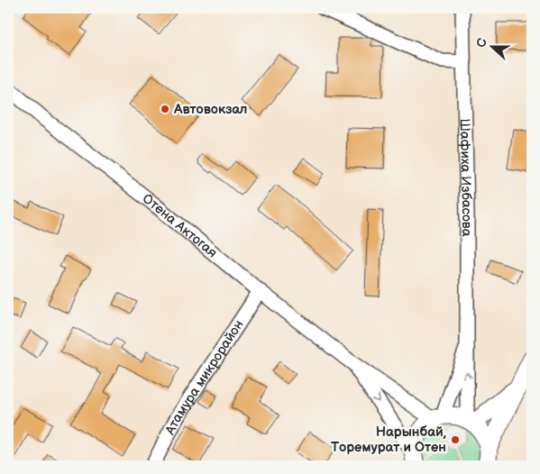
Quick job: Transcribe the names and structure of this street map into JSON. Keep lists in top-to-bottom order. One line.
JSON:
{"streets":{"street":["Шафиха Избасова","Отена Актогая","Атамура микрорайон"]},"crossings":[["Отена Актогая","Атамура микрорайон"]],"places":["Автовокзал","Нарынбай, Торемурат и Отен"],"north":"left"}
